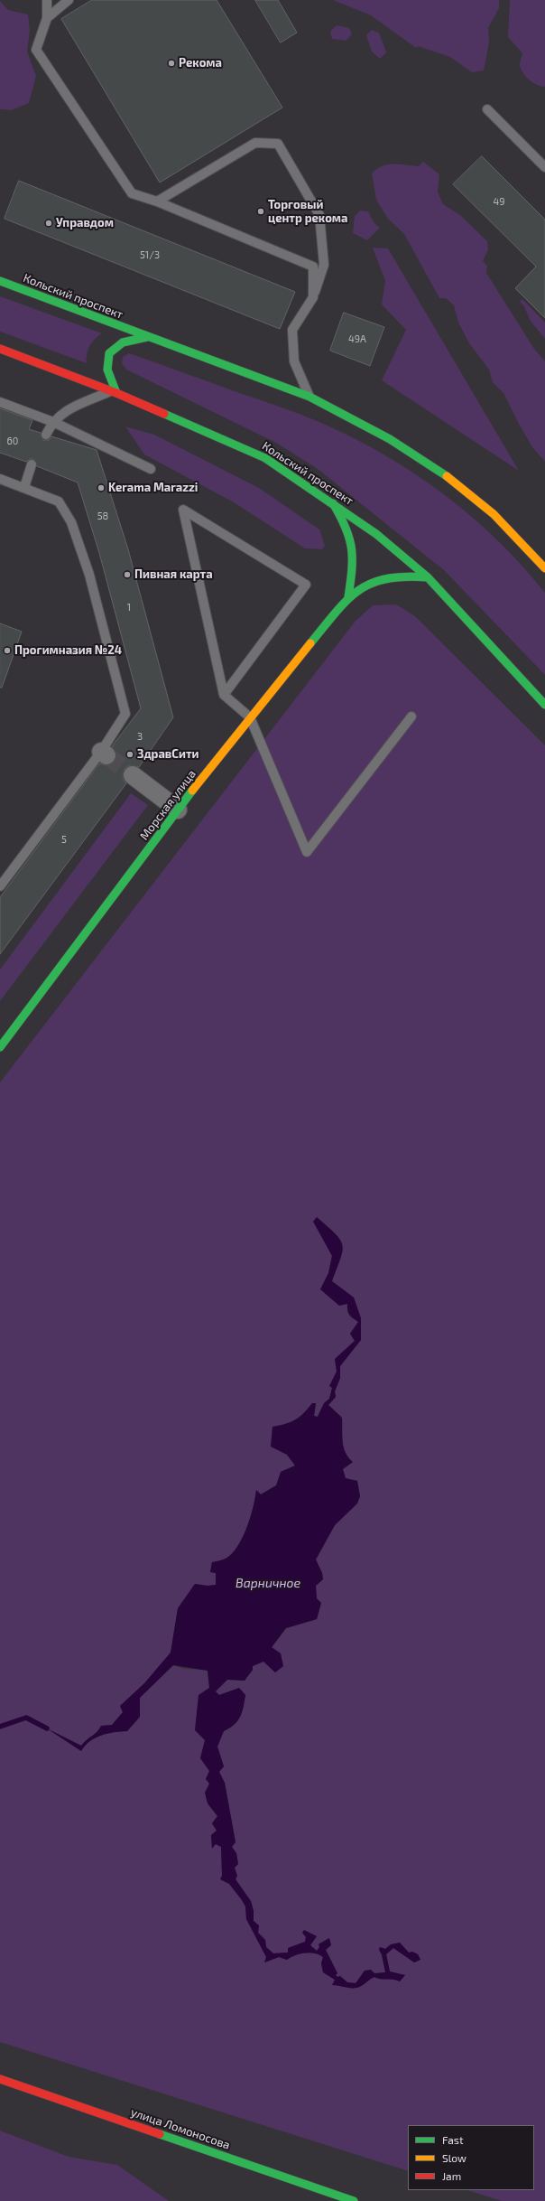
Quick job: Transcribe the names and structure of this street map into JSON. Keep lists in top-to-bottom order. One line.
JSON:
{"streets":{"main road":["Кольский проспект","Морская улица","улица Ломоносова"]},"crossings":[["Кольский проспект","Морская улица"]],"water":["Варничное"],"places":["Рекома","Торговый центр рекома","Управдом","Kerama Marazzi","Пивная карта","Прогимназия №24","ЗдравСити"],"house_numbers":["49","51/3","49А","60","58","1","3","5"],"legend":["Fast","Slow","Jam"]}
